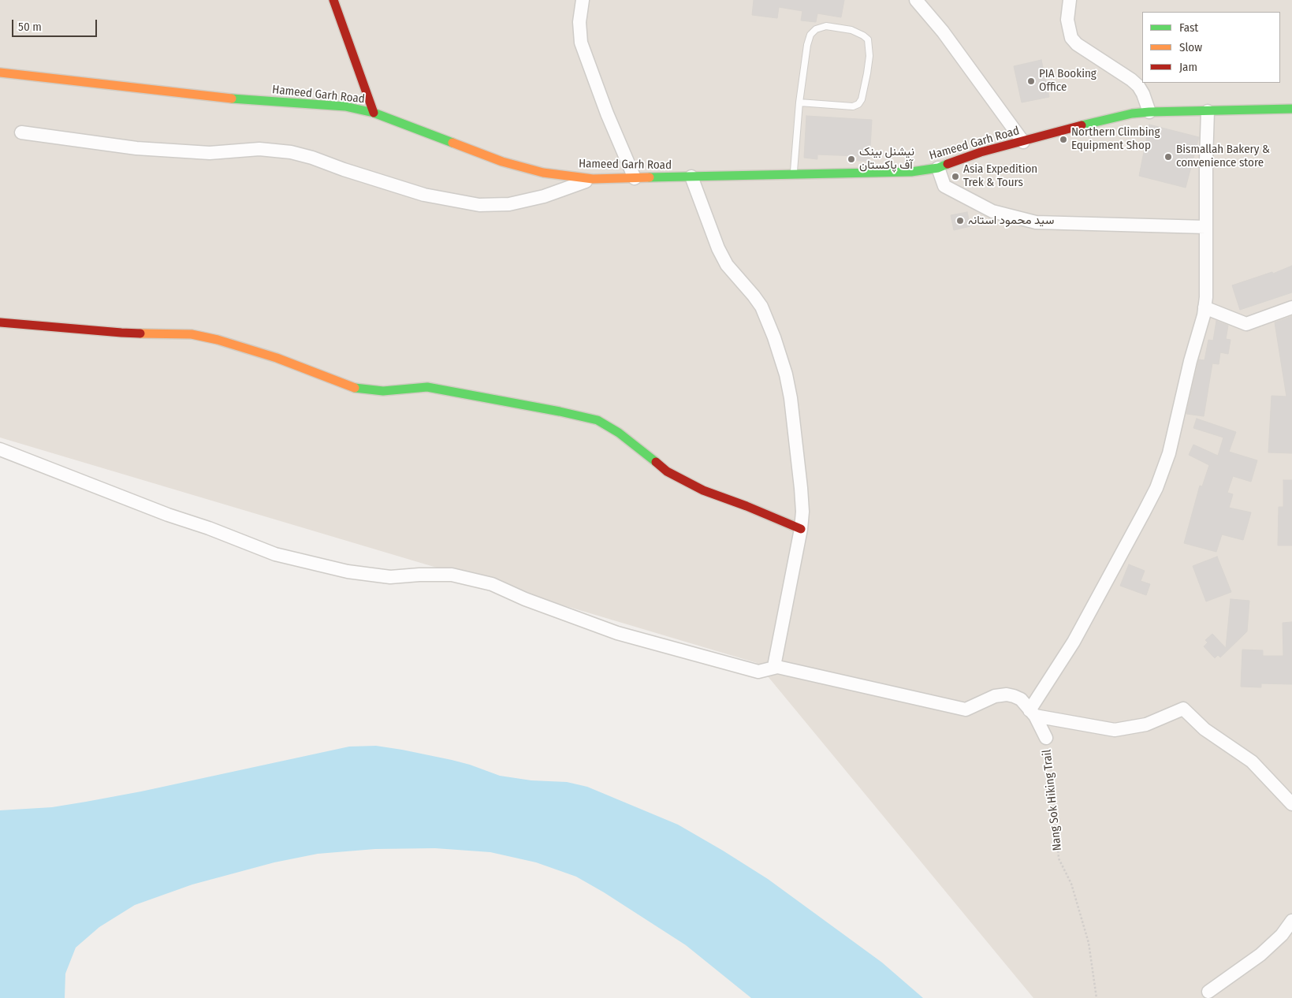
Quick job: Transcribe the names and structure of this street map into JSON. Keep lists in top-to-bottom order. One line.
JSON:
{"streets":{"main road":["Hameed Garh Road"],"path":["Nang Sok Hiking Trail"]},"places":["PIA Booking Office","Northern Climbing Equipment Shop","Bismallah Bakery & convenience store","نیشنل بینک آف پاکستان","Asia Expedition Trek & Tours","سید محمود استانہ"],"legend":["Fast","Slow","Jam"],"scale_bar":"50 m"}
